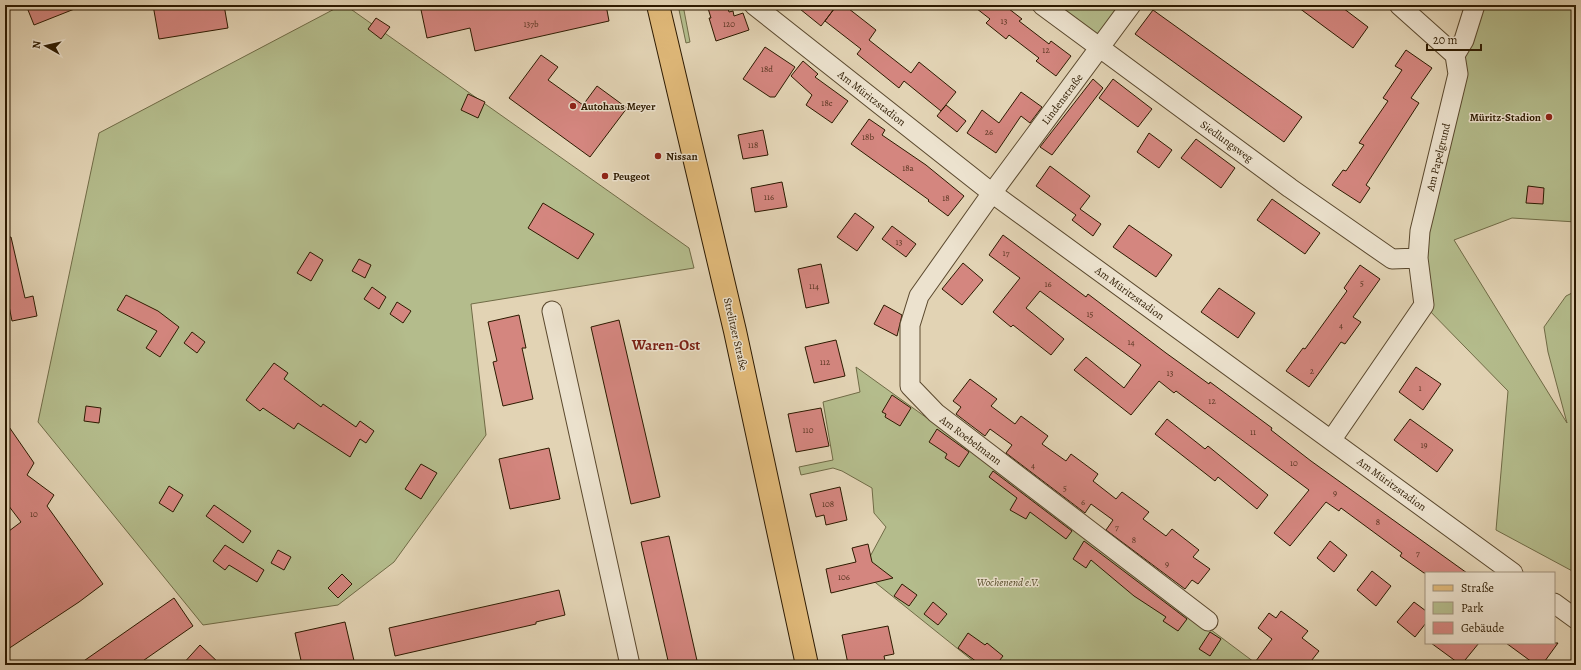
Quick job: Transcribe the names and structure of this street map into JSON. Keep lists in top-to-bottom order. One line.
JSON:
{"streets":{"main road":["Strelitzer Straße"],"street":["Am Müritzstadion","Lindenstraße","Siedlungsweg","Am Papelgrund","Am Roebelmann"]},"crossings":[["Am Müritzstadion","Lindenstraße"],["Am Müritzstadion","Am Roebelmann"],["Lindenstraße","Siedlungsweg"],["Lindenstraße","Am Roebelmann"],["Siedlungsweg","Am Papelgrund"]],"districts":["Waren-Ost"],"parks":["Wochenend e.V."],"places":["Autohaus Meyer","Müritz-Stadion","Nissan","Peugeot"],"house_numbers":["13","137b","120","12","18d","18c","26","18b","118","18a","116","18","13","17","5","16","114","15","4","14","112","2","13","1","12","110","11","19","10","4","5","9","6","108","10","8","7","8","7","9","106"],"legend":["Straße","Park","Gebäude"],"scale_bar":"20 m","north":"left"}
